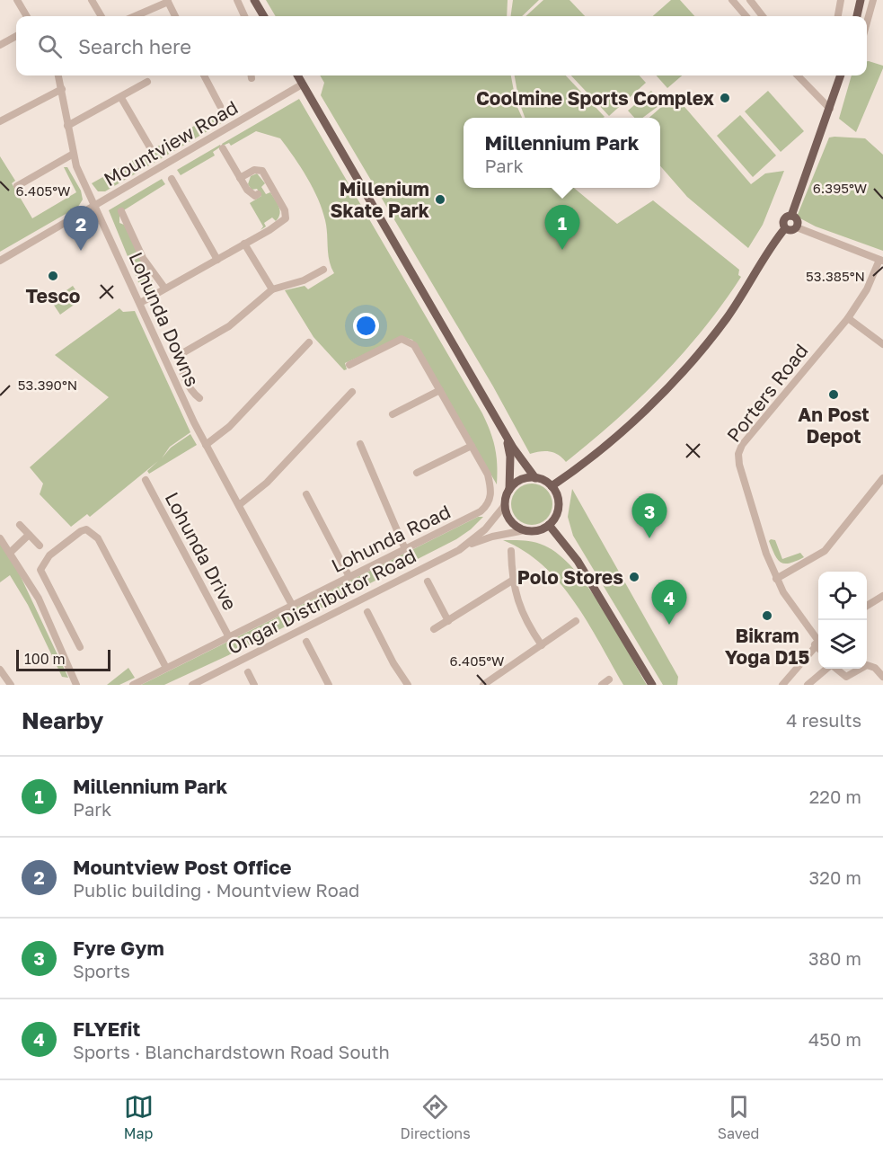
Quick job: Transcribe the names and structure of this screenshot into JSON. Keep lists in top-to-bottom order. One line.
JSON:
{"streets":{"street":["Mountview Road","Lohunda Downs","Porters Road","Lohunda Road","Lohunda Drive","Ongar Distributor Road"]},"crossings":[["Mountview Road","Lohunda Downs"],["Lohunda Downs","Lohunda Road"],["Lohunda Road","Lohunda Drive"]],"places":["Coolmine Sports Complex","Millenium Skate Park","Tesco","An Post Depot","Polo Stores","Bikram Yoga D15"],"scale_bar":"100 m","page":{"search":"Search here","popup":["Millennium Park","Park"],"pins":["1","2","3","4"],"scale":"100 m","heading":["Nearby","4 results"],"list":[{"mark":"1","name":"Millennium Park","note":"Park","value":"220 m"},{"mark":"2","name":"Mountview Post Office","note":"Public building · Mountview Road","value":"320 m"},{"mark":"3","name":"Fyre Gym","note":"Sports","value":"380 m"},{"mark":"4","name":"FLYEfit","note":"Sports · Blanchardstown Road South","value":"450 m"}],"nav":["Map","Directions","Saved"]},"coordinates":["6.395°W","6.405°W","53.385°N","53.390°N"]}
